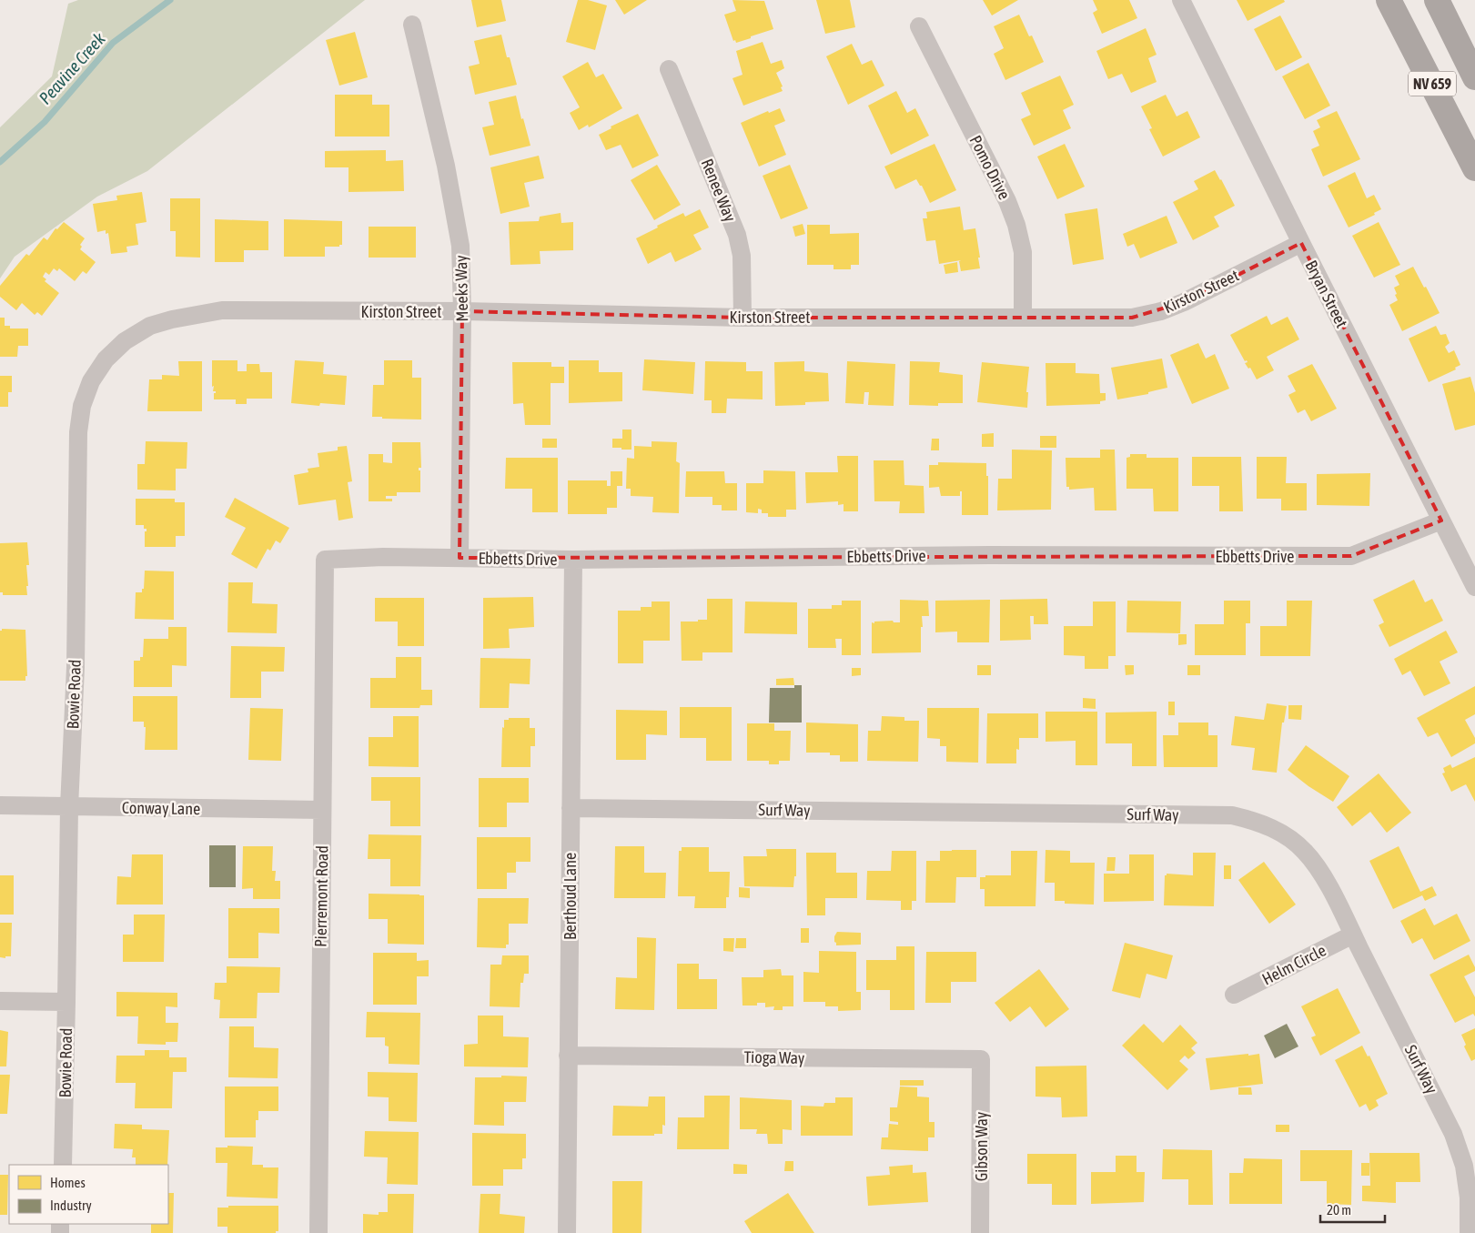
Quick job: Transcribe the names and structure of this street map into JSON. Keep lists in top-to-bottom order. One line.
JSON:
{"streets":{"main road":["NV 659"],"street":["Pomo Drive","Renee Way","Meeks Way","Kirston Street","Bryan Street","Ebbetts Drive","Bowie Road","Conway Lane","Surf Way","Pierremont Road","Berthoud Lane","Helm Circle","Tioga Way","Gibson Way"]},"crossings":[["Pomo Drive","Kirston Street"],["Renee Way","Kirston Street"],["Meeks Way","Kirston Street"],["Meeks Way","Ebbetts Drive"],["Kirston Street","Bryan Street"],["Kirston Street","Bowie Road"],["Bryan Street","Ebbetts Drive"],["Ebbetts Drive","Pierremont Road"],["Ebbetts Drive","Berthoud Lane"],["Bowie Road","Conway Lane"],["Conway Lane","Pierremont Road"],["Surf Way","Berthoud Lane"],["Surf Way","Helm Circle"],["Berthoud Lane","Tioga Way"],["Tioga Way","Gibson Way"]],"water":["Peavine Creek"],"legend":["Homes","Industry"],"scale_bar":"20 m"}
